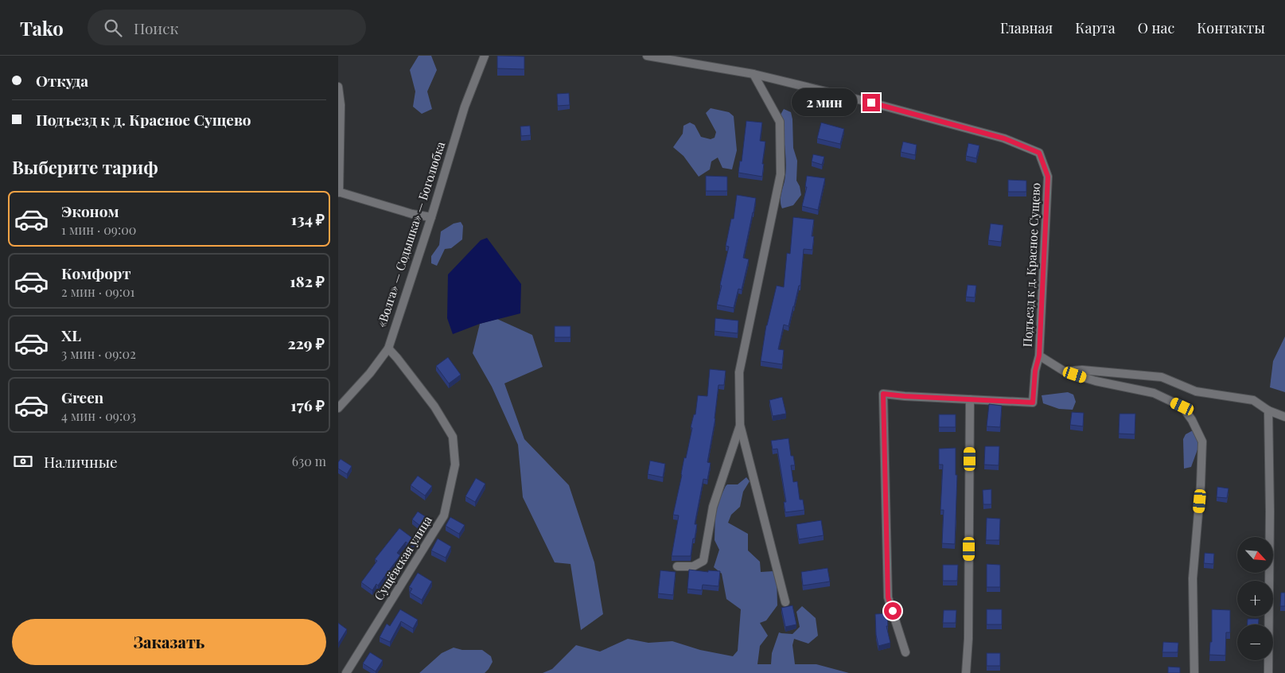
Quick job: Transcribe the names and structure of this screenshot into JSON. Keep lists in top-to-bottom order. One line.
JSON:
{"streets":{"street":["«Волга» — Содышка» — Боголюбка","Подъезд к д. Красное Сущево","Сущёвская улица"]},"crossings":[["«Волга» — Содышка» — Боголюбка","Сущёвская улица"]],"north":"bottom right","page":{"header":"Tako","search":"Поиск","nav":["Главная","Карта","О нас","Контакты"],"banner":["Откуда","Подъезд к д. Красное Сущево"],"bubble":"2 мин","heading":"Выберите тариф","list":[{"name":"Эконом","note":"1 мин · 09:00","value":"134 ₽"},{"name":"Комфорт","note":"2 мин · 09:01","value":"182 ₽"},{"name":"XL","note":"3 мин · 09:02","value":"229 ₽"},{"name":"Green","note":"4 мин · 09:03","value":"176 ₽"}],"pay":["Наличные","630 m"],"map_buttons":["+","−"],"buttons":"Заказать"}}
